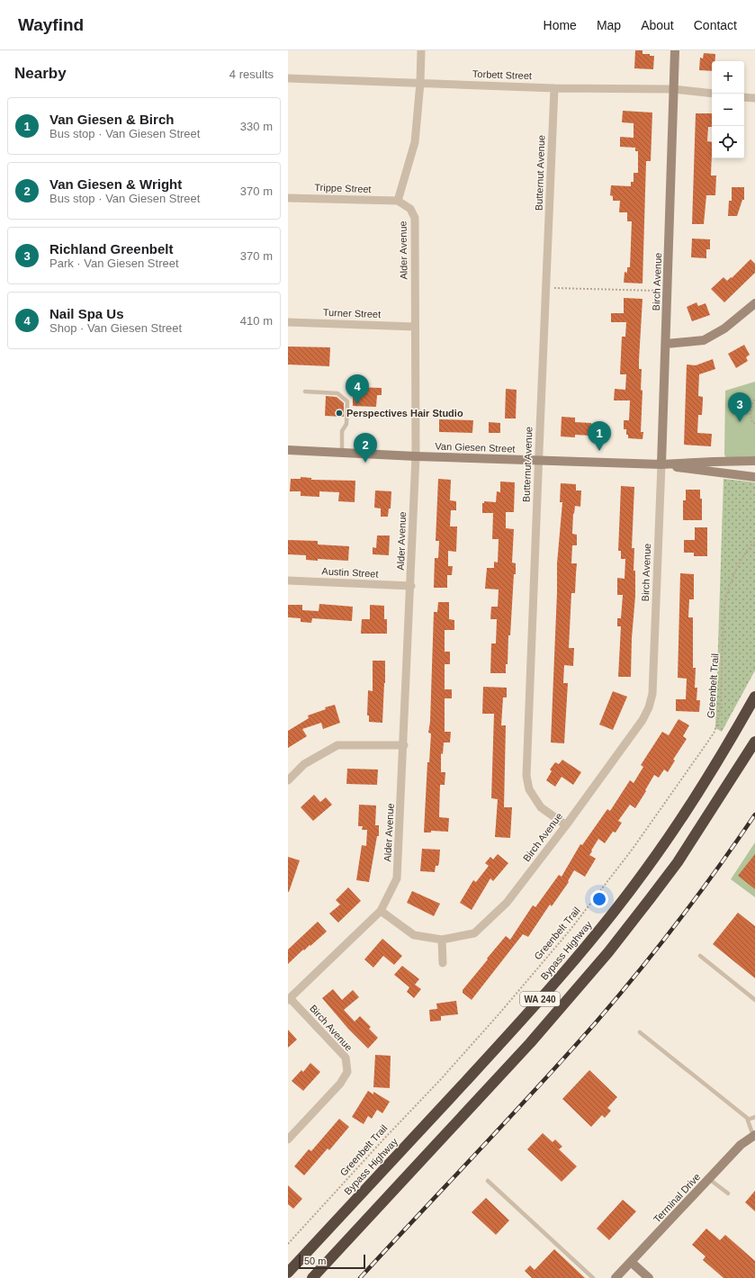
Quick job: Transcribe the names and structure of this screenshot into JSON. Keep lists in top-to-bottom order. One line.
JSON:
{"streets":{"highway":["Bypass Highway","WA 240"],"street":["Torbett Street","Butternut Avenue","Trippe Street","Alder Avenue","Birch Avenue","Turner Street","Van Giesen Street","Austin Street","Terminal Drive"],"path":["Greenbelt Trail"]},"crossings":[["Torbett Street","Butternut Avenue"],["Torbett Street","Birch Avenue"],["Butternut Avenue","Birch Avenue"],["Butternut Avenue","Van Giesen Street"],["Trippe Street","Alder Avenue"],["Alder Avenue","Birch Avenue"],["Alder Avenue","Turner Street"],["Alder Avenue","Van Giesen Street"],["Alder Avenue","Austin Street"],["Birch Avenue","Van Giesen Street"]],"places":["Perspectives Hair Studio"],"scale_bar":"50 m","page":{"header":"Wayfind","nav":["Home","Map","About","Contact"],"heading":["Nearby","4 results"],"map_buttons":["+","−"],"list":[{"mark":"1","name":"Van Giesen & Birch","note":"Bus stop · Van Giesen Street","value":"330 m"},{"mark":"2","name":"Van Giesen & Wright","note":"Bus stop · Van Giesen Street","value":"370 m"},{"mark":"3","name":"Richland Greenbelt","note":"Park · Van Giesen Street","value":"370 m"},{"mark":"4","name":"Nail Spa Us","note":"Shop · Van Giesen Street","value":"410 m"}],"pins":["4","3","1","2"],"scale":"50 m"}}
